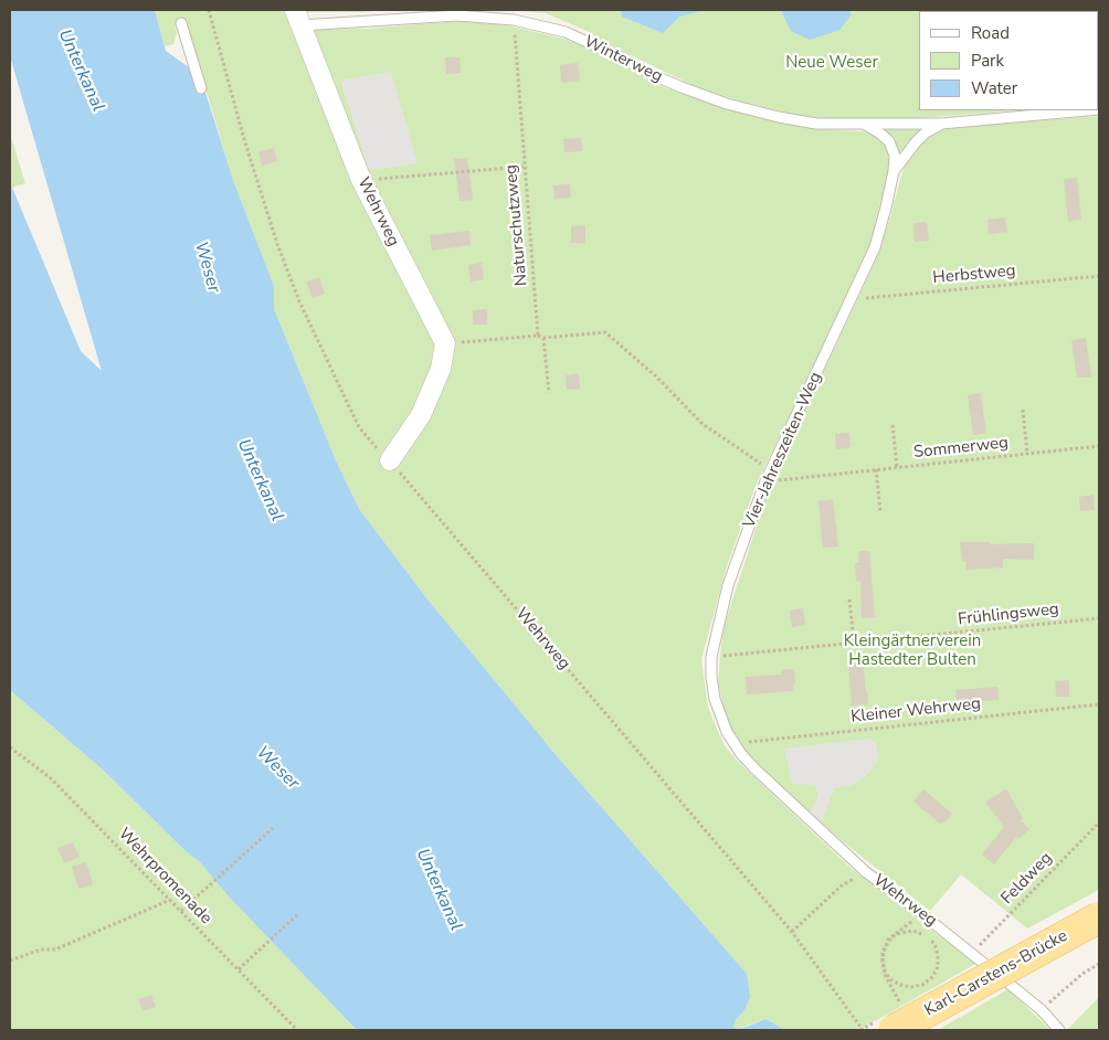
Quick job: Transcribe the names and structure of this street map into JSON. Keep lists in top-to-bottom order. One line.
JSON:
{"streets":{"main road":["Karl-Carstens-Brücke"],"street":["Wehrweg"],"lane":["Winterweg","Vier-Jahreszeiten-Weg"],"path":["Naturschutzweg","Herbstweg","Sommerweg","Frühlingsweg","Kleiner Wehrweg","Wehrpromenade","Feldweg"]},"crossings":[["Winterweg","Wehrweg"],["Winterweg","Naturschutzweg"],["Winterweg","Vier-Jahreszeiten-Weg"],["Wehrweg","Vier-Jahreszeiten-Weg"],["Wehrweg","Feldweg"],["Herbstweg","Vier-Jahreszeiten-Weg"],["Sommerweg","Vier-Jahreszeiten-Weg"],["Vier-Jahreszeiten-Weg","Frühlingsweg"],["Vier-Jahreszeiten-Weg","Kleiner Wehrweg"]],"water":["Unterkanal","Weser"],"parks":["Neue Weser","Kleingärtnerverein Hastedter Bulten"],"legend":["Road","Park","Water"]}
